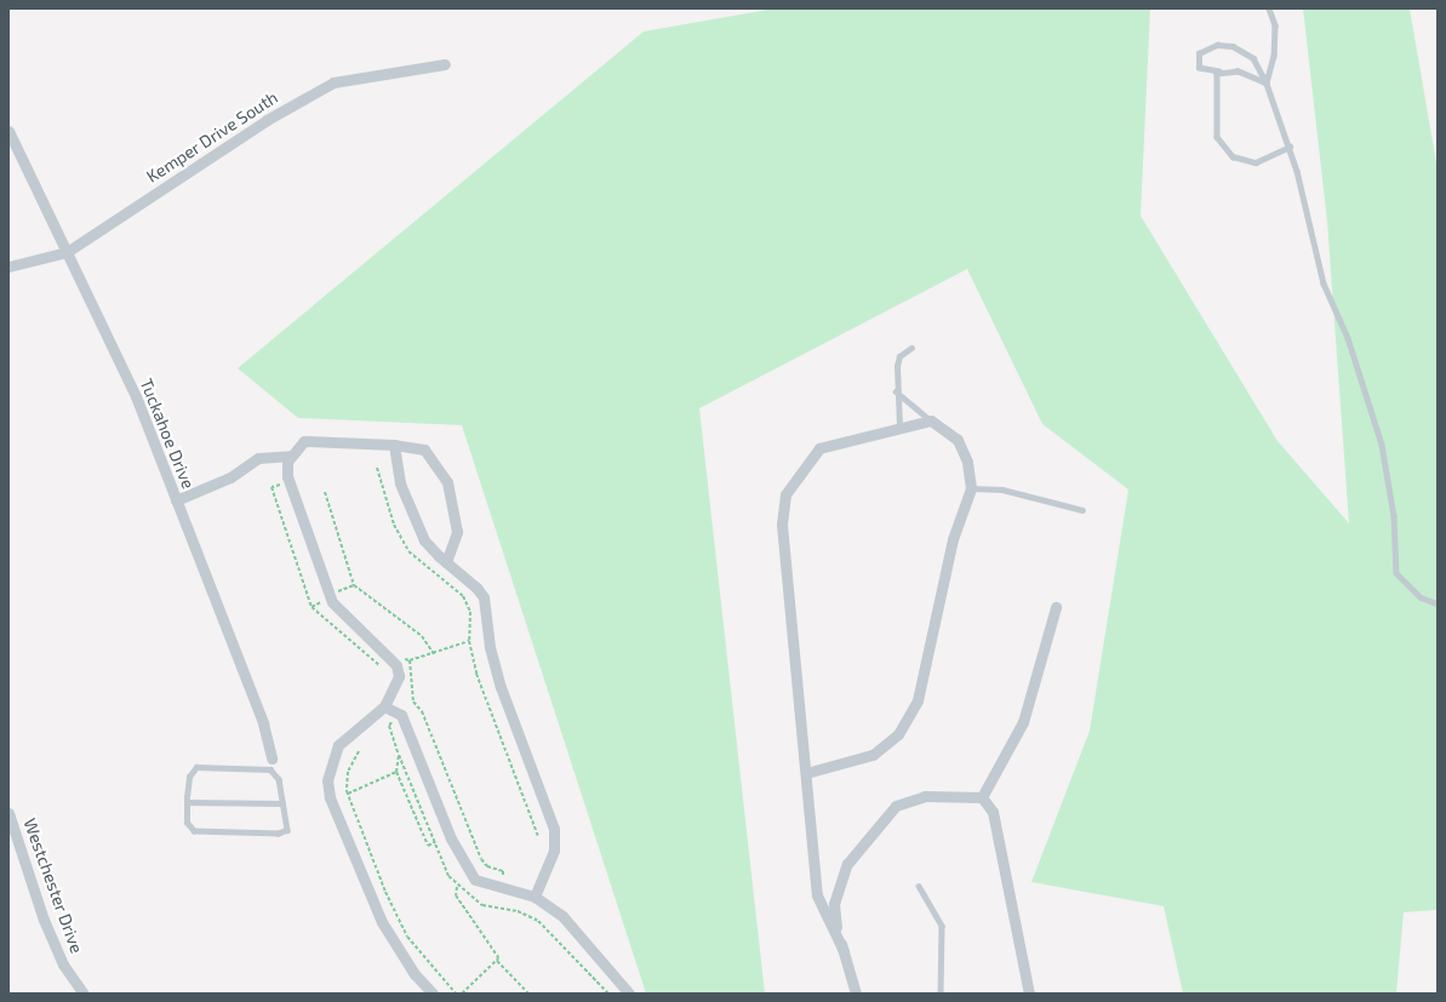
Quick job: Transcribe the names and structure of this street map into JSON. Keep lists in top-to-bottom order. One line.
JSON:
{"streets":{"street":["Kemper Drive South","Tuckahoe Drive","Westchester Drive"]},"crossings":[["Kemper Drive South","Tuckahoe Drive"]]}
